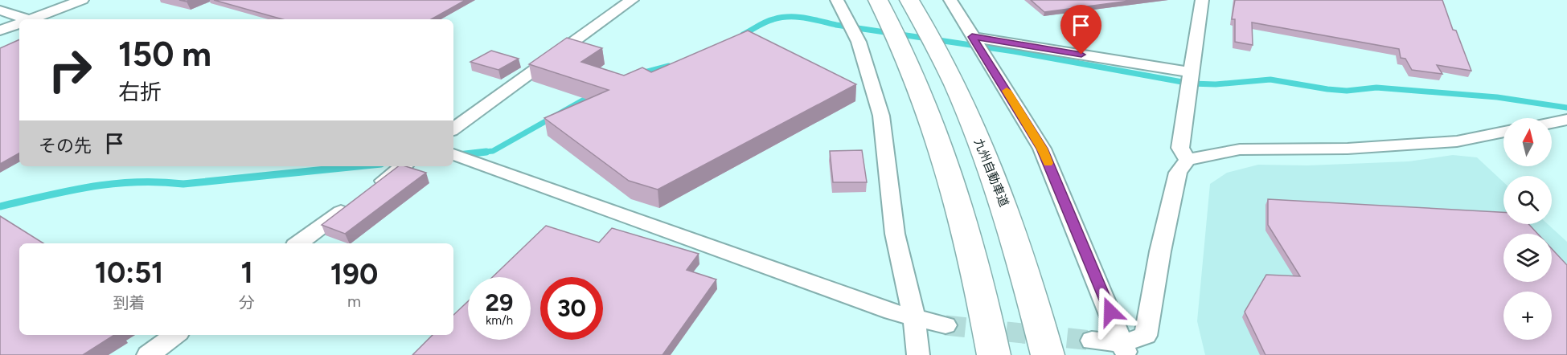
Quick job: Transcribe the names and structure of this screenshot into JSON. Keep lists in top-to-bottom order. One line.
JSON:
{"streets":{"highway":["九州自動車道"]},"north":"top","page":{"turn":["150 m","右折"],"map_buttons":"+","then":"その先","eta":["10:51","到着","1","分","190","m"],"speed":"29 km/h","limit":"30"}}
